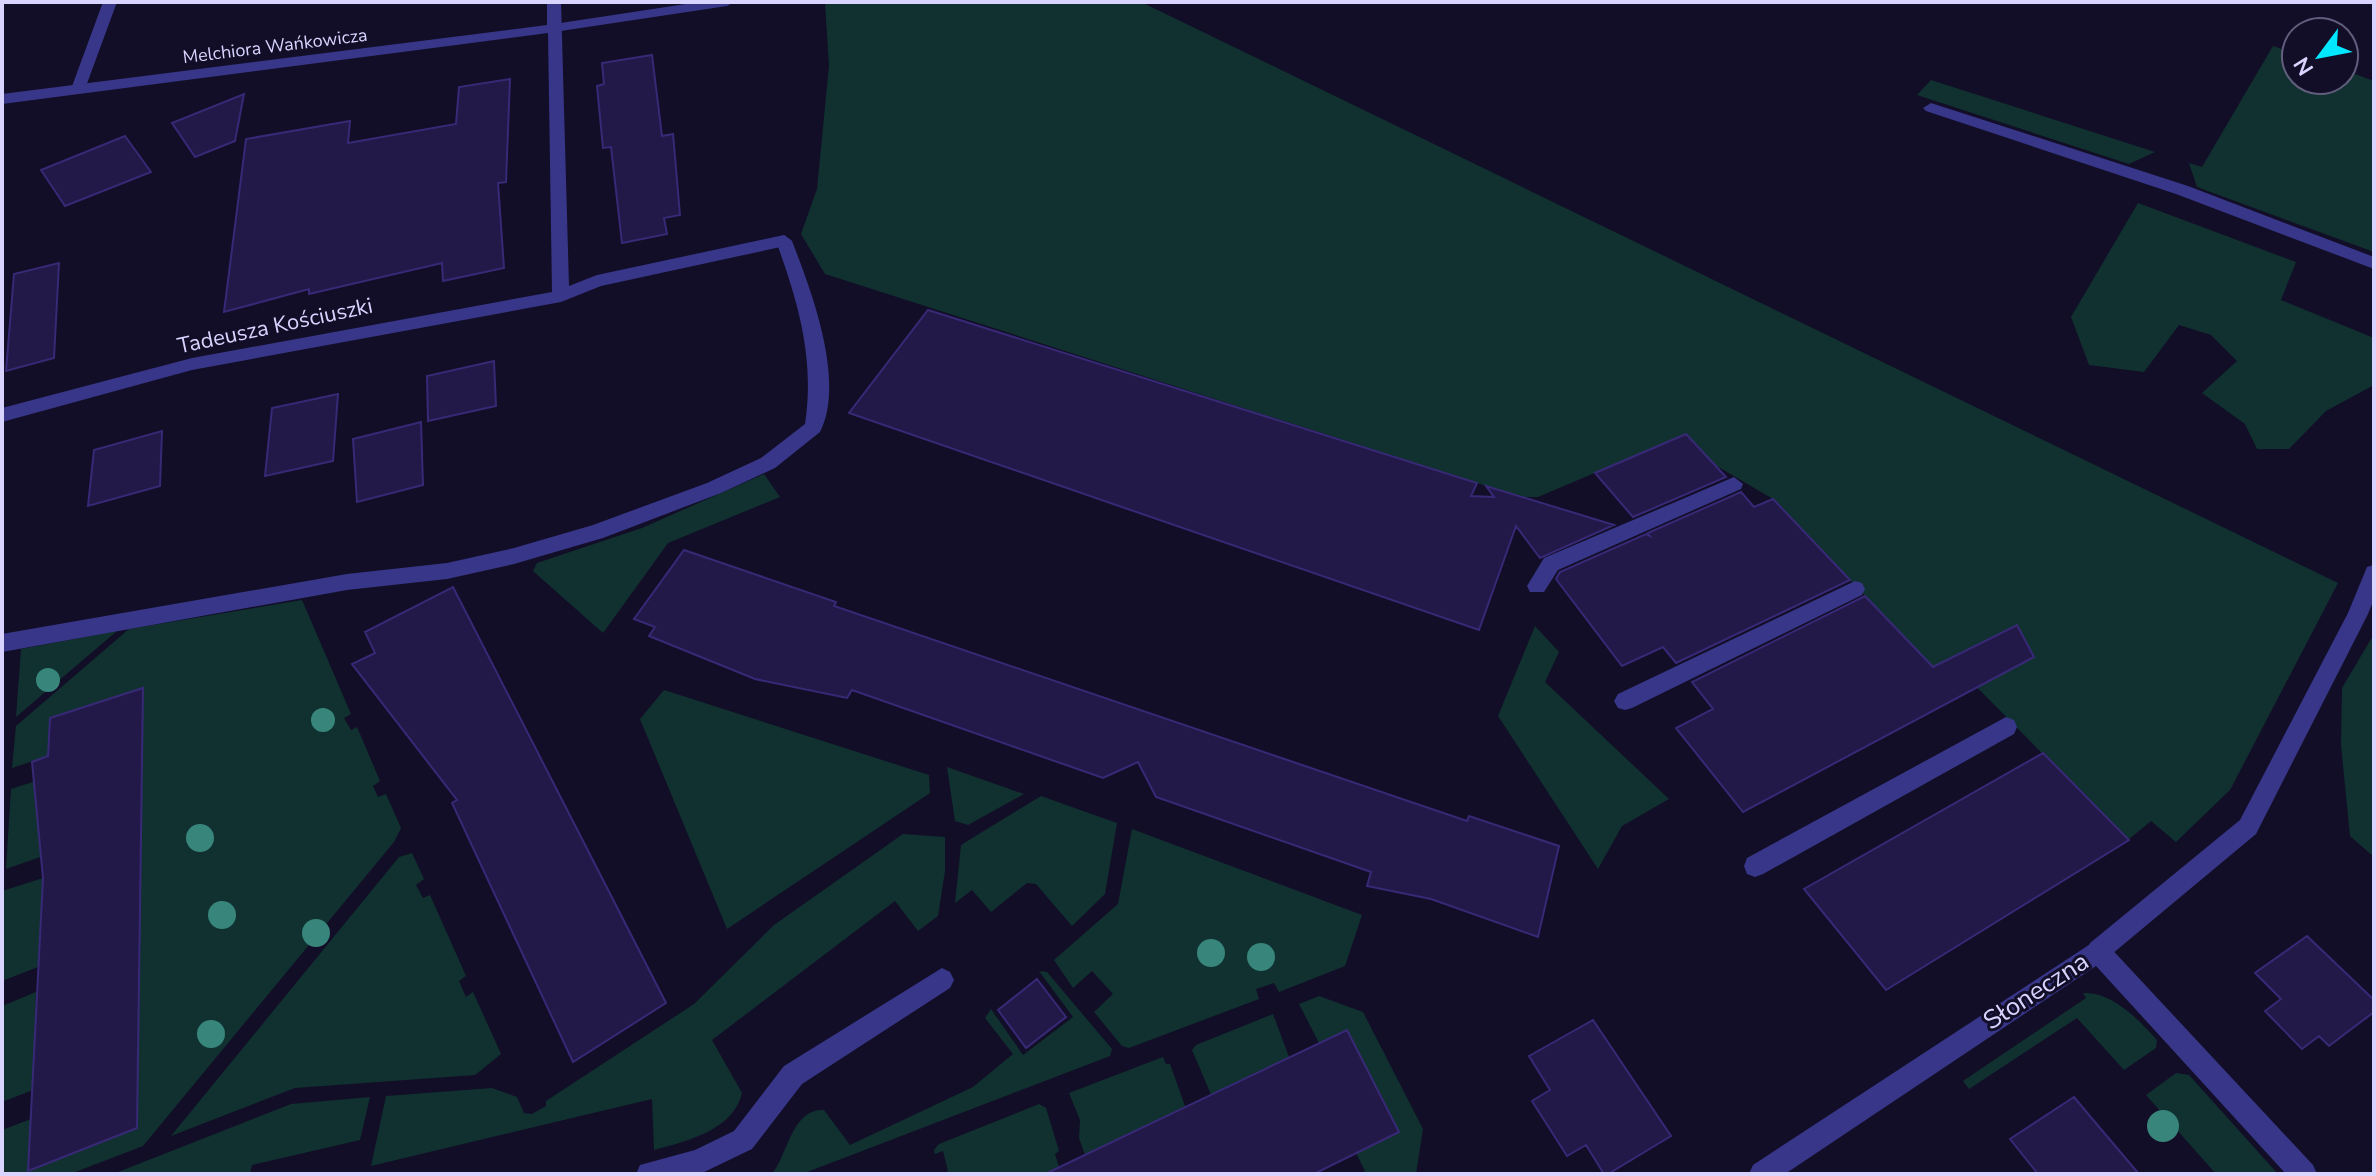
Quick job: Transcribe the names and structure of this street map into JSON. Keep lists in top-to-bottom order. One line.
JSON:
{"streets":{"street":["Melchiora Wańkowicza","Tadeusza Kościuszki","Słoneczna"]},"north":"bottom left"}
